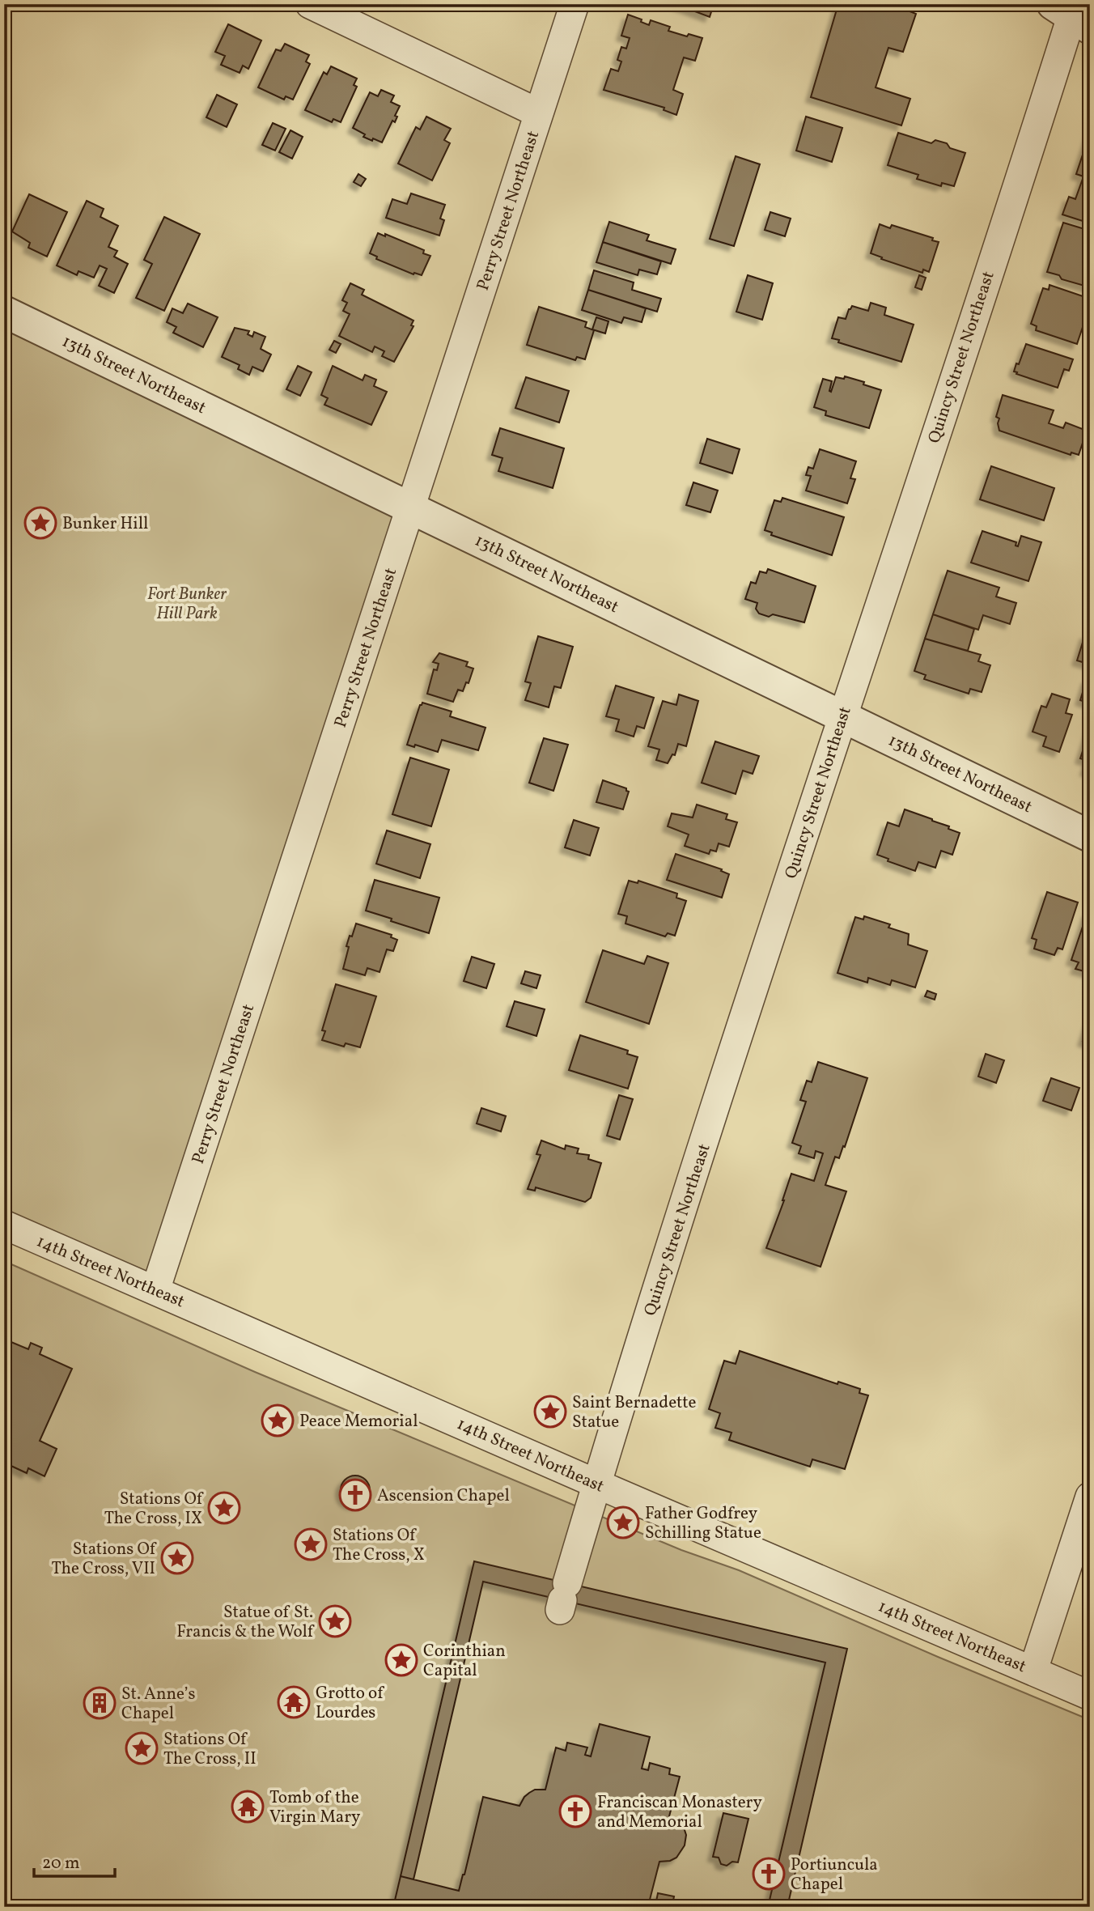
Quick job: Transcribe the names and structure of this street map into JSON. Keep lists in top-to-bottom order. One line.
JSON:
{"streets":{"street":["Perry Street Northeast","Quincy Street Northeast","13th Street Northeast","14th Street Northeast"]},"crossings":[["Perry Street Northeast","13th Street Northeast"],["Perry Street Northeast","14th Street Northeast"],["Quincy Street Northeast","13th Street Northeast"],["Quincy Street Northeast","14th Street Northeast"]],"parks":["Fort Bunker Hill Park"],"places":{"place":["Bunker Hill","Saint Bernadette Statue","Peace Memorial","Stations Of The Cross, IX","Father Godfrey Schilling Statue","Stations Of The Cross, X","Stations Of The Cross, VII","Statue of St. Francis & the Wolf","Corinthian Capital","Stations Of The Cross, II"],"church":["Ascension Chapel","Franciscan Monastery and Memorial","Portiuncula Chapel"],"temple":["Grotto of Lourdes","Tomb of the Virgin Mary"],"building":["St. Anne’s Chapel"]},"scale_bar":"20 m"}
